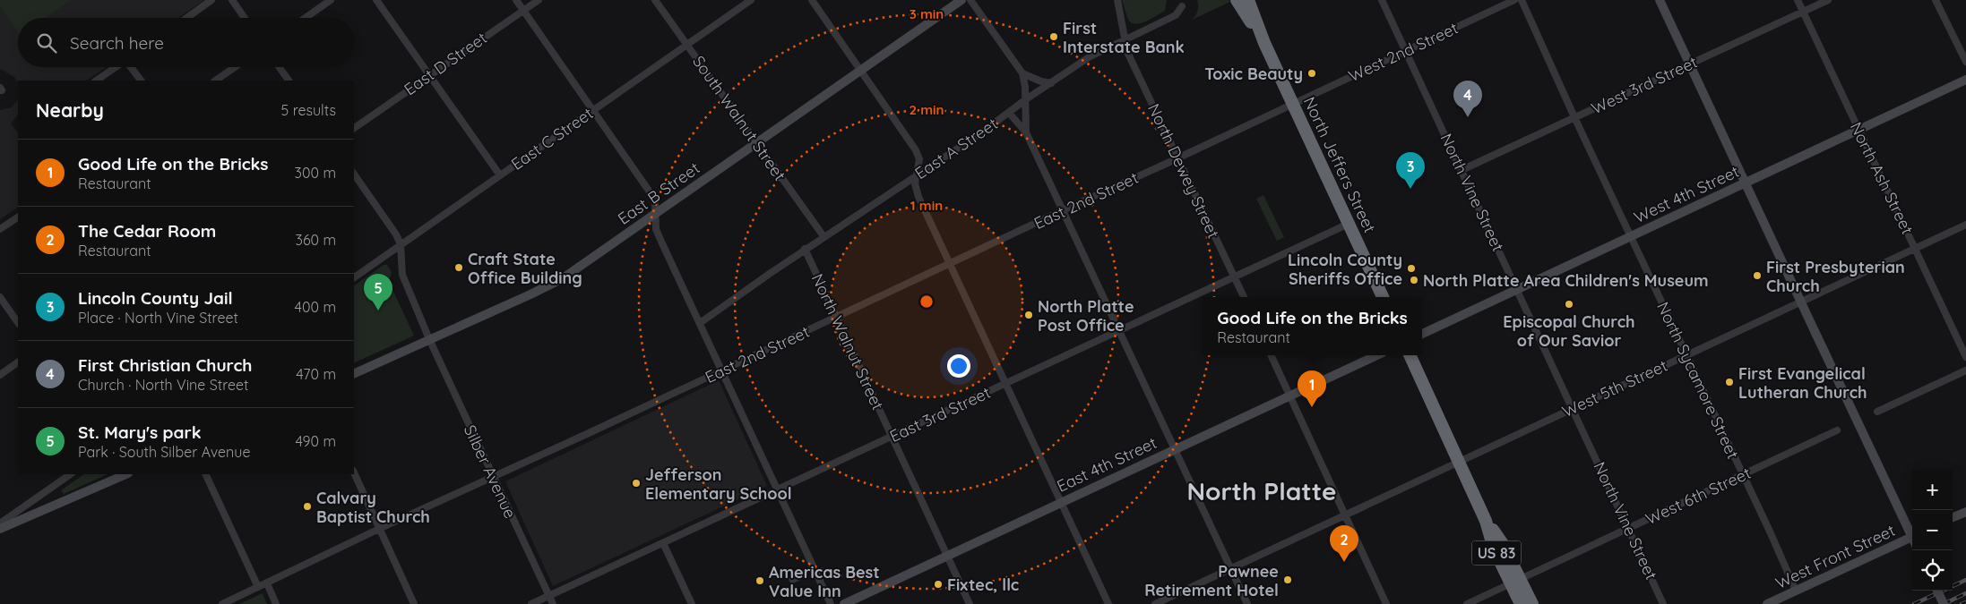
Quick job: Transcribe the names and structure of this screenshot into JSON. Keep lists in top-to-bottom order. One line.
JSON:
{"streets":{"highway":["North Jeffers Street","US 83"],"main road":["East B Street","West 4th Street","East 4th Street","West Front Street"],"street":["West 2nd Street","East D Street","West 3rd Street","South Walnut Street","East C Street","East A Street","North Dewey Street","North Ash Street","North Vine Street","East 2nd Street","North Walnut Street","North Sycamore Street","West 5th Street","East 3rd Street","Silber Avenue","West 6th Street"]},"crossings":[["West 2nd Street","North Jeffers Street"],["West 2nd Street","North Vine Street"],["West 2nd Street","East 2nd Street"],["West 3rd Street","North Ash Street"],["West 3rd Street","North Vine Street"],["West 3rd Street","North Sycamore Street"],["South Walnut Street","East C Street"],["South Walnut Street","East A Street"],["South Walnut Street","East B Street"],["East C Street","Silber Avenue"],["East A Street","North Dewey Street"],["East A Street","North Walnut Street"],["North Jeffers Street","East 2nd Street"],["North Jeffers Street","East 3rd Street"],["North Dewey Street","East 2nd Street"],["North Dewey Street","East 3rd Street"],["North Ash Street","West 4th Street"],["North Ash Street","West 5th Street"],["North Vine Street","West 4th Street"],["North Vine Street","West 5th Street"],["North Vine Street","West 6th Street"],["East B Street","Silber Avenue"],["West 4th Street","North Sycamore Street"],["East 2nd Street","North Walnut Street"],["East 2nd Street","Silber Avenue"],["North Walnut Street","East 3rd Street"],["North Walnut Street","East 4th Street"],["North Sycamore Street","West 5th Street"],["North Sycamore Street","West 6th Street"],["North Sycamore Street","West Front Street"],["West 5th Street","US 83"],["East 3rd Street","Silber Avenue"],["West 6th Street","US 83"]],"districts":["North Platte"],"places":["First Interstate Bank","Toxic Beauty","Craft State Office Building","Lincoln County Sheriffs Office","First Presbyterian Church","North Platte Area Children's Museum","Episcopal Church of Our Savior","North Platte Post Office","First Evangelical Lutheran Church","Jefferson Elementary School","Calvary Baptist Church","Pawnee Retirement Hotel","Americas Best Value Inn","Fixtec, llc"],"page":{"search":"Search here","pins":["4","3","5","1","2"],"heading":["Nearby","5 results"],"list":[{"mark":"1","name":"Good Life on the Bricks","note":"Restaurant","value":"300 m"},{"mark":"2","name":"The Cedar Room","note":"Restaurant","value":"360 m"},{"mark":"3","name":"Lincoln County Jail","note":"Place · North Vine Street","value":"400 m"},{"mark":"4","name":"First Christian Church","note":"Church · North Vine Street","value":"470 m"},{"mark":"5","name":"St. Mary's park","note":"Park · South Silber Avenue","value":"490 m"}],"popup":["Good Life on the Bricks","Restaurant"],"map_buttons":["+","−"]},"rings":["3 min","2 min","1 min"]}
